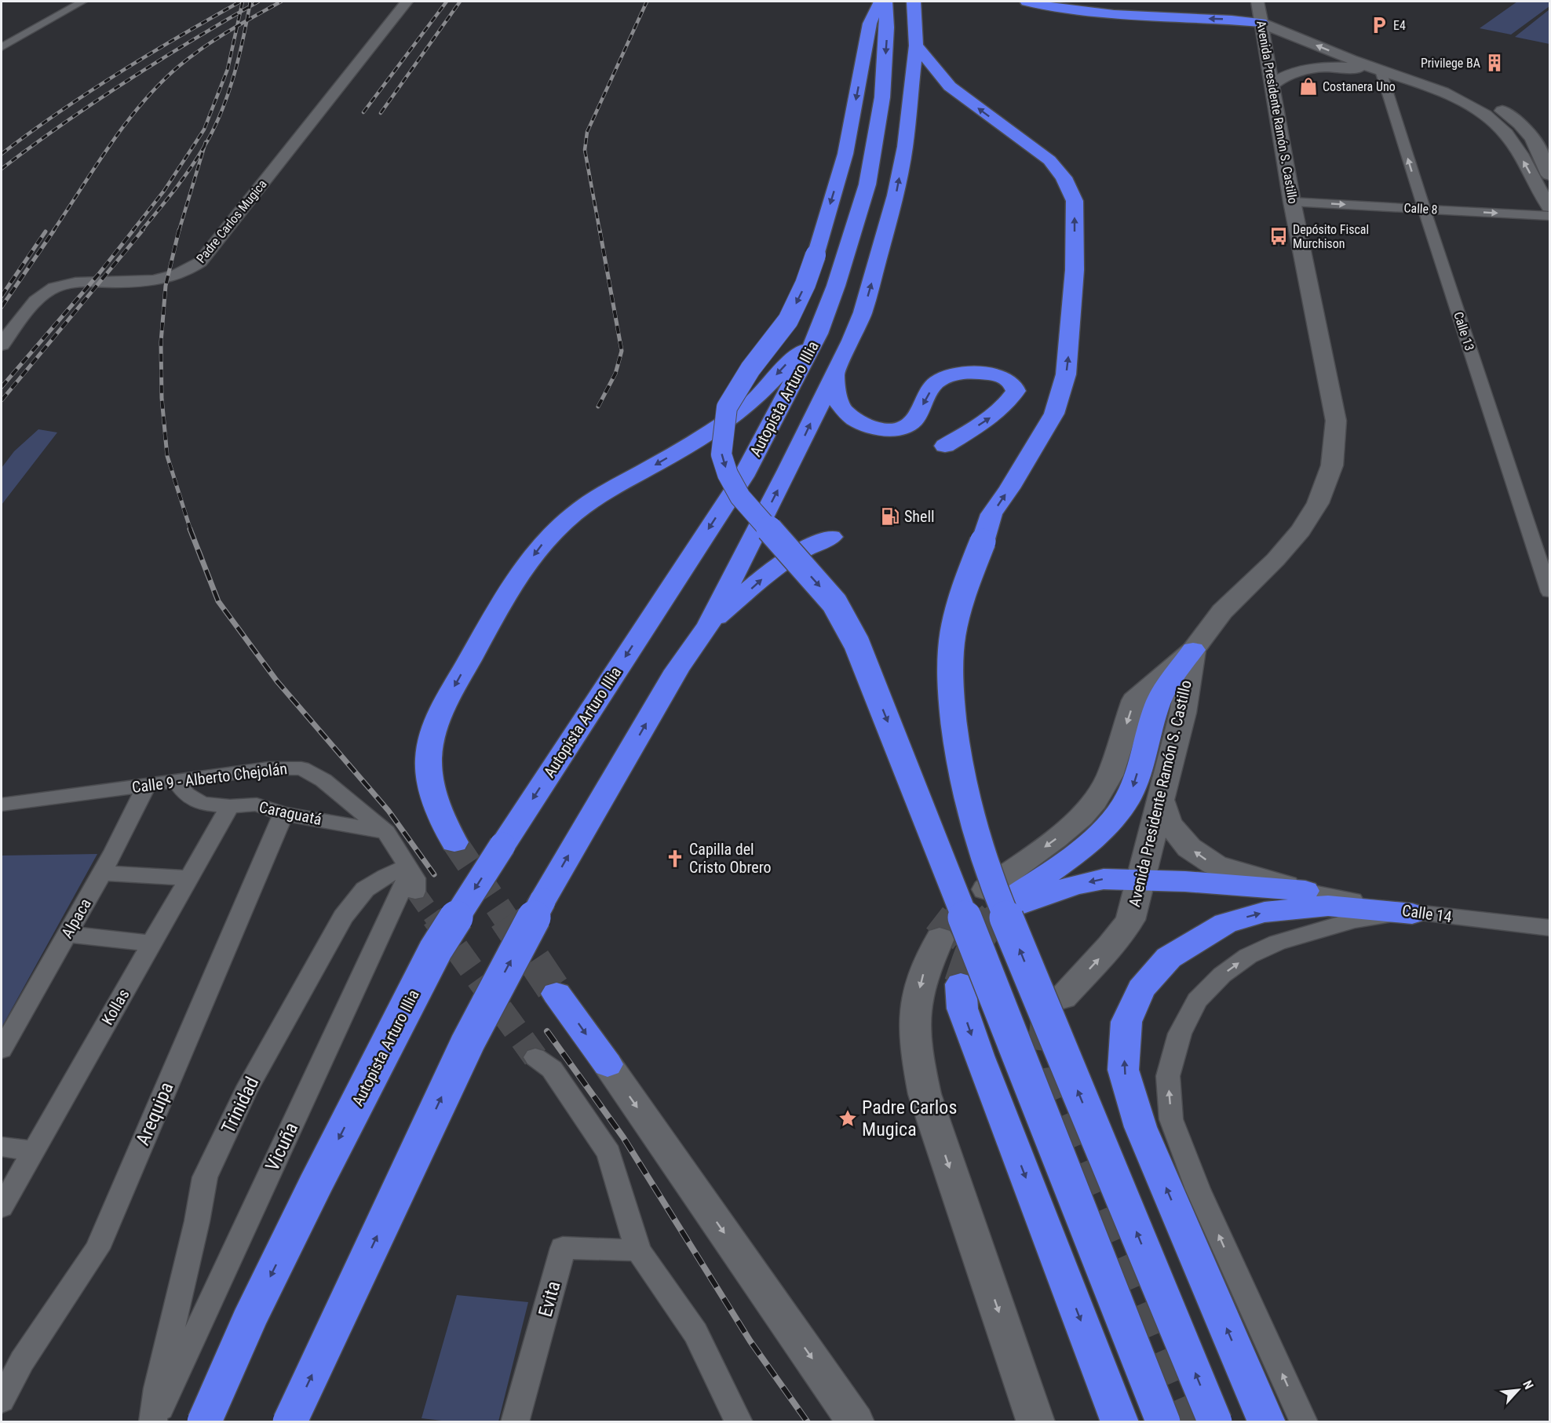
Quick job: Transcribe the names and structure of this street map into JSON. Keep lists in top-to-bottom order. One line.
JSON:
{"streets":{"highway":["Autopista Arturo Illia"],"main road":["Avenida Presidente Ramón S. Castillo"],"street":["Calle 8","Padre Carlos Mugica","Calle 13","Calle 9 - Alberto Chejolán","Caraguatá","Calle 14","Alpaca","Kollas","Trinidad","Arequipa","Vicuña","Evita"]},"crossings":[["Avenida Presidente Ramón S. Castillo","Calle 8"],["Calle 8","Calle 13"],["Calle 9 - Alberto Chejolán","Caraguatá"],["Calle 9 - Alberto Chejolán","Alpaca"],["Calle 9 - Alberto Chejolán","Trinidad"],["Calle 9 - Alberto Chejolán","Vicuña"],["Caraguatá","Kollas"],["Caraguatá","Arequipa"],["Trinidad","Vicuña"]],"one_way":["Calle 8"],"places":{"parking":["E4"],"building":["Privilege BA"],"shop":["Costanera Uno"],"bus stop":["Depósito Fiscal Murchison"],"fuel station":["Shell"],"church":["Capilla del Cristo Obrero"],"place":["Padre Carlos Mugica"]},"north":"top right"}
